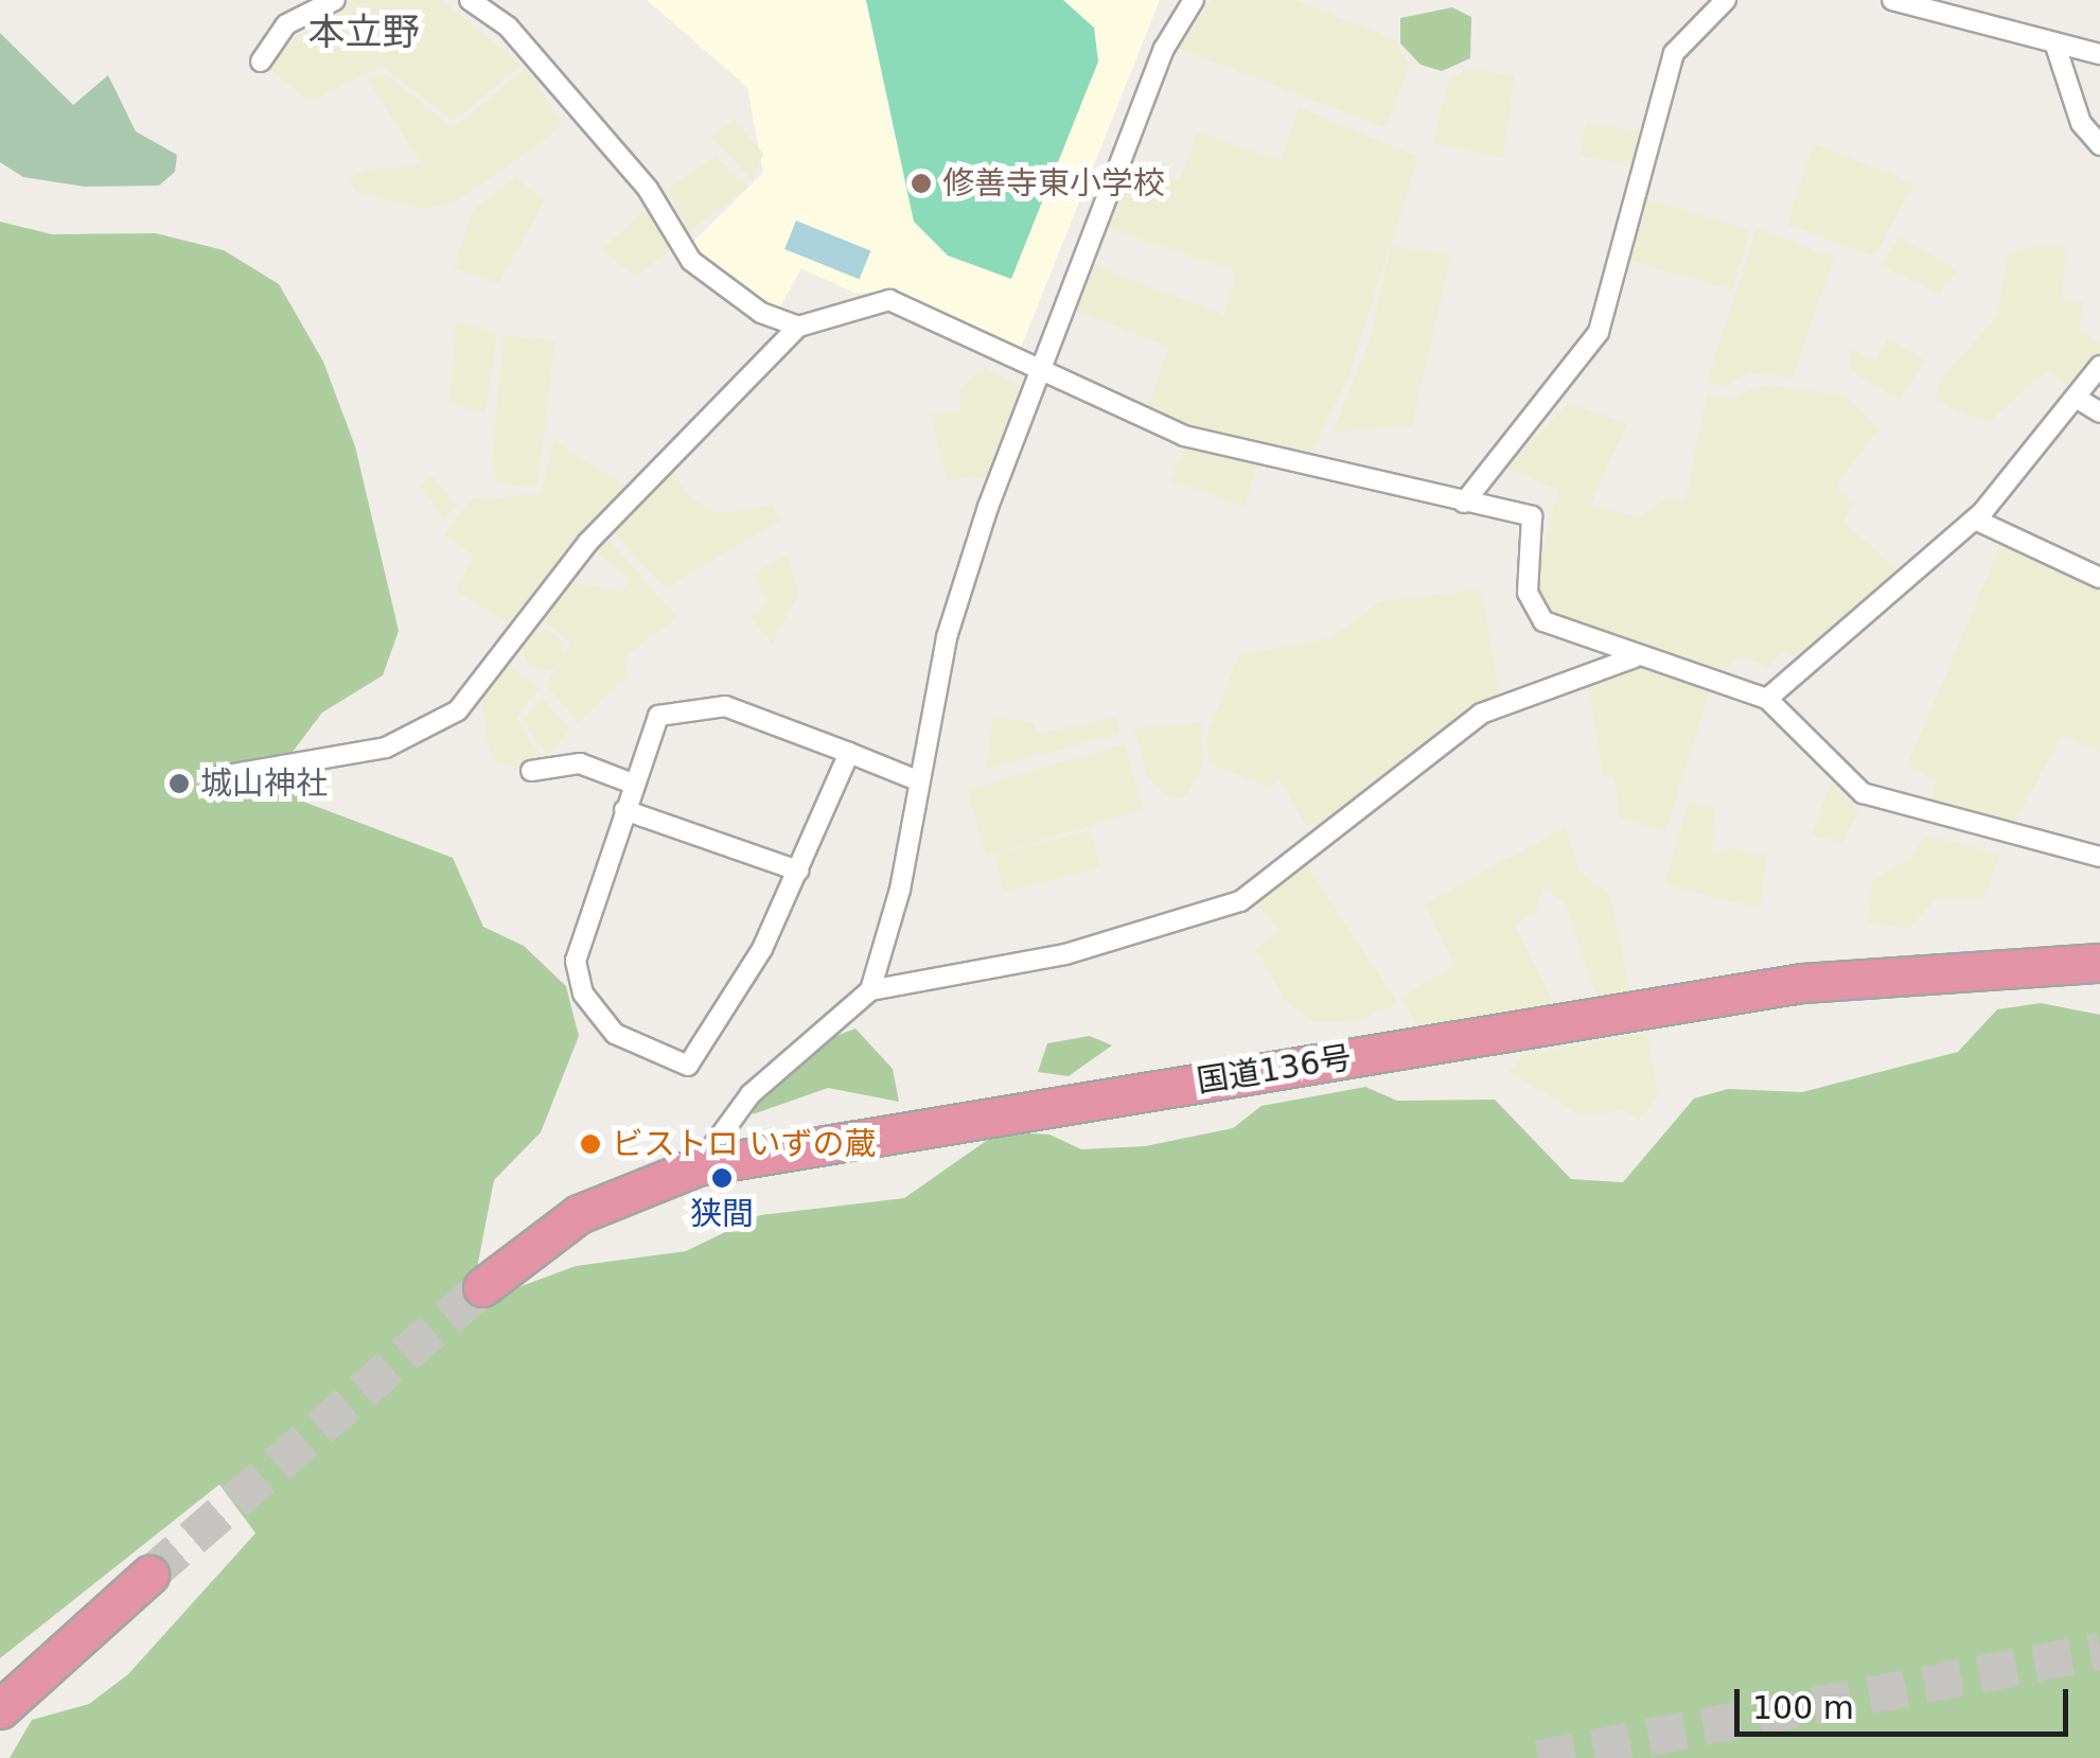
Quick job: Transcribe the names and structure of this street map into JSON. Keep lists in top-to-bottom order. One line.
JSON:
{"streets":{"highway":["国道136号"]},"districts":["本立野"],"places":["修善寺東小学校","城山神社","ビストロ いずの蔵","狭間"],"scale_bar":"100 m"}
